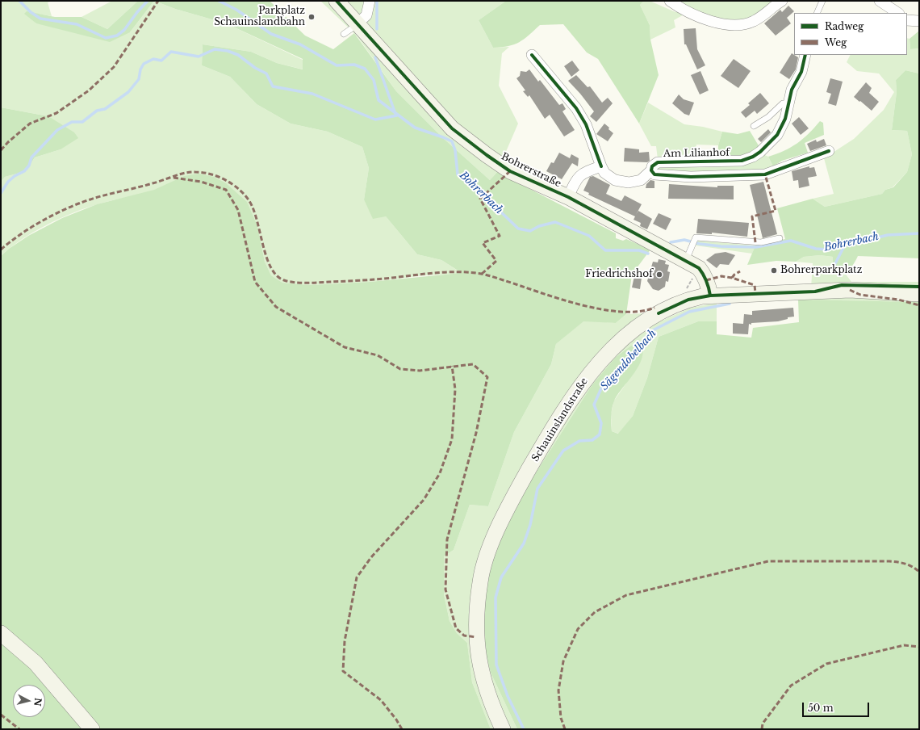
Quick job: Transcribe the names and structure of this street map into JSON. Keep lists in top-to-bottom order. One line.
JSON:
{"streets":{"main road":["Bohrerstraße","Schauinslandstraße"],"street":["Am Lilianhof"]},"crossings":[["Bohrerstraße","Schauinslandstraße"]],"water":["Bohrerbach","Sägendobelbach"],"places":["Parkplatz Schauinslandbahn","Bohrerparkplatz","Friedrichshof"],"legend":["Radweg","Weg"],"scale_bar":"50 m","north":"right"}
